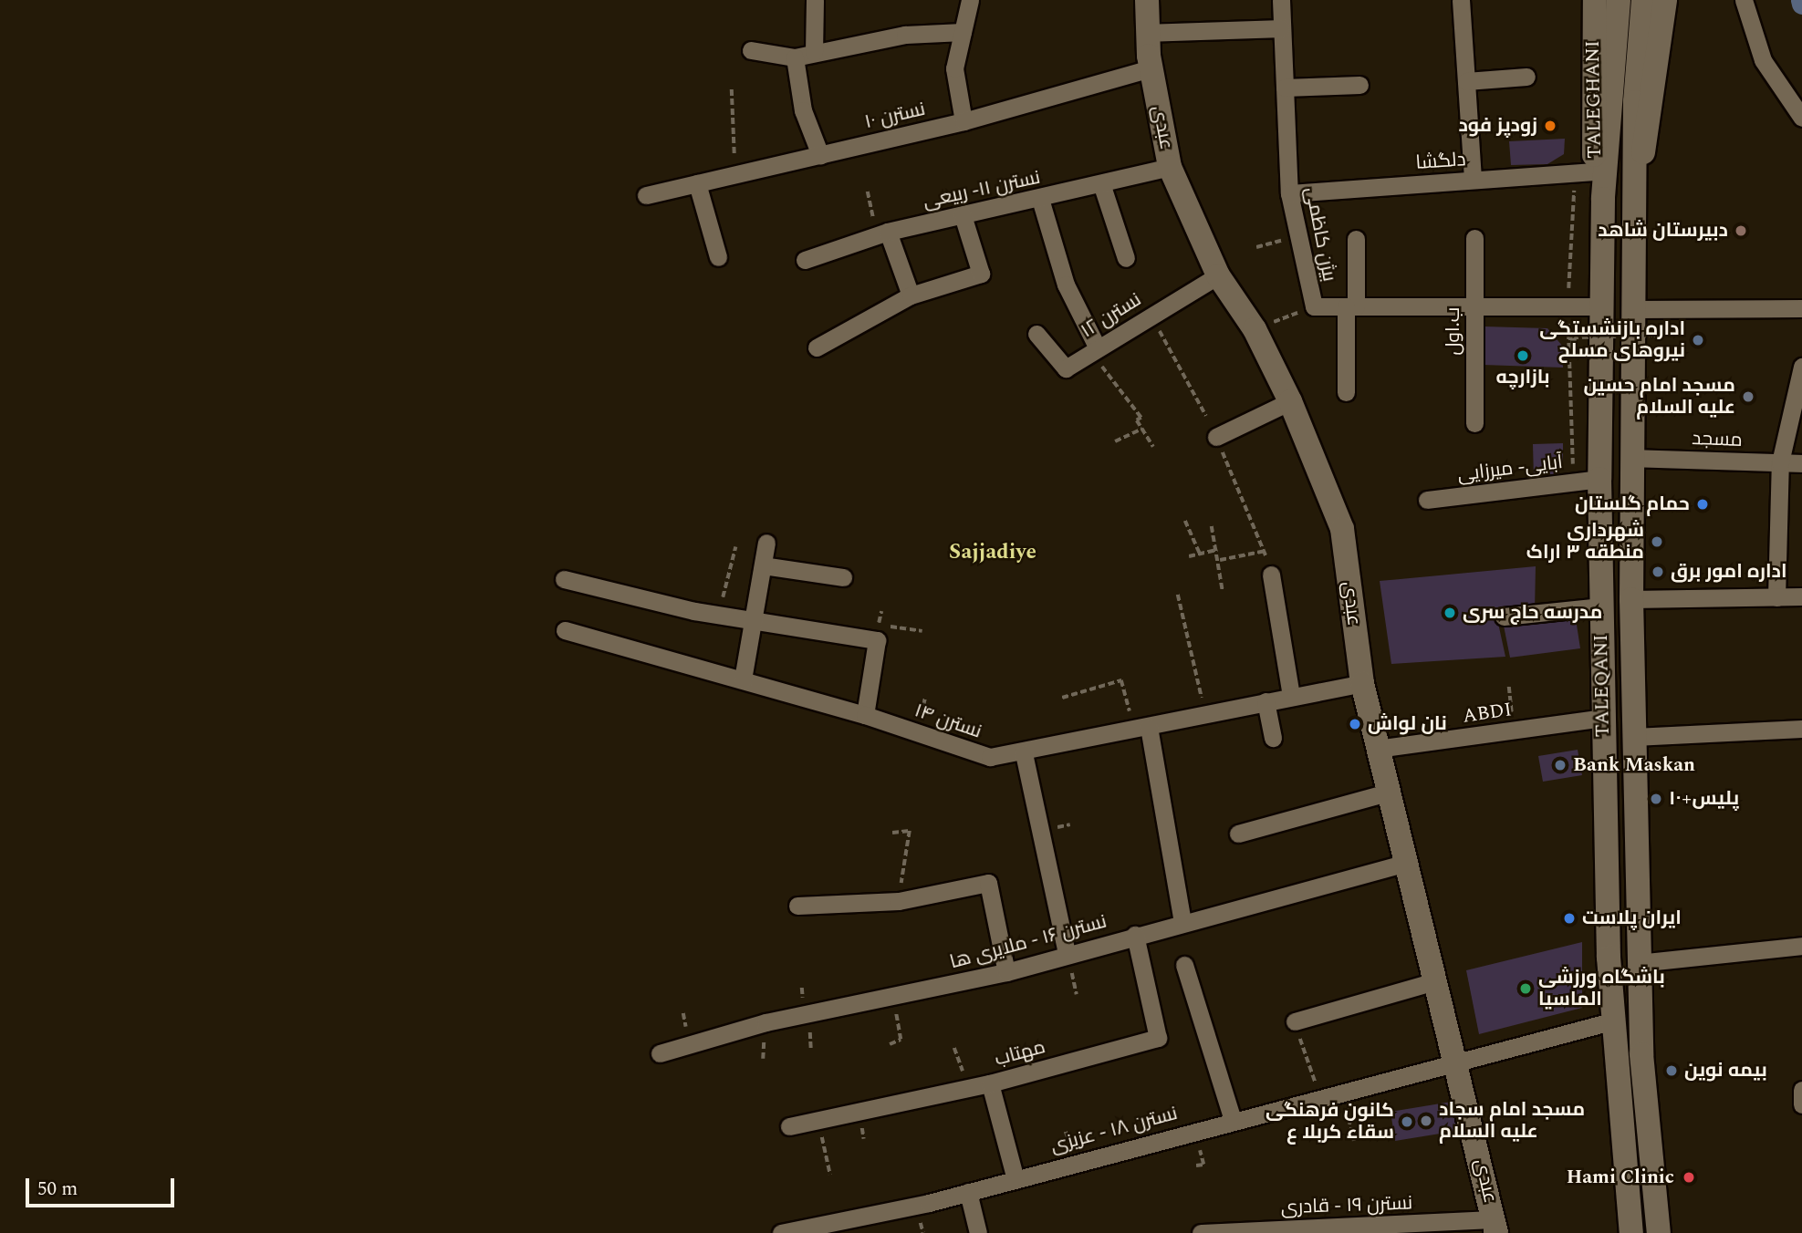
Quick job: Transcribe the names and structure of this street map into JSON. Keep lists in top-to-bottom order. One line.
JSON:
{"streets":{"main road":["TALEGHANI","عبدی","TALEQANI"],"street":["نسترن ۱۰","دلگشا","نسترن ۱۱- ربیعی","بیژن کاظمی","نسترن ۱۲","ب.اول","مسجد","آبایی- میرزایی","ABDI","نسترن ۱۴","نسترن ۱۶ - ملایری ها","مهتاب","نسترن ۱۸ - عزیزی","نسترن ۱۹ - قادری"]},"crossings":[["TALEGHANI","دلگشا"],["TALEGHANI","TALEQANI"],["نسترن ۱۰","عبدی"],["عبدی","نسترن ۱۱- ربیعی"],["عبدی","نسترن ۱۲"],["عبدی","ABDI"],["عبدی","نسترن ۱۴"],["عبدی","نسترن ۱۶ - ملایری ها"],["عبدی","نسترن ۱۸ - عزیزی"],["عبدی","نسترن ۱۹ - قادری"],["دلگشا","بیژن کاظمی"],["بیژن کاظمی","ب.اول"],["بیژن کاظمی","TALEQANI"],["مسجد","TALEQANI"],["آبایی- میرزایی","TALEQANI"],["TALEQANI","ABDI"],["TALEQANI","نسترن ۱۸ - عزیزی"],["نسترن ۱۶ - ملایری ها","مهتاب"]],"districts":["Sajjadiye"],"places":["زودپز فود","دبیرستان شاهد","اداره بازنشستگی نیروهای مسلح","بازارچه","مسجد امام حسین علیه السلام","حمام گلستان","شهرداری منطقه ۳ اراک","اداره امور برق","مدرسه حاج سری","نان لواش","Bank Maskan","پلیس+۱۰","ایران پلاست","باشگاه ورزشی الماسیا","بیمه نوین","مسجد امام سجاد علیه السلام","کانون فرهنگی سقاء کربلا ع","Hami Clinic"],"scale_bar":"50 m"}
